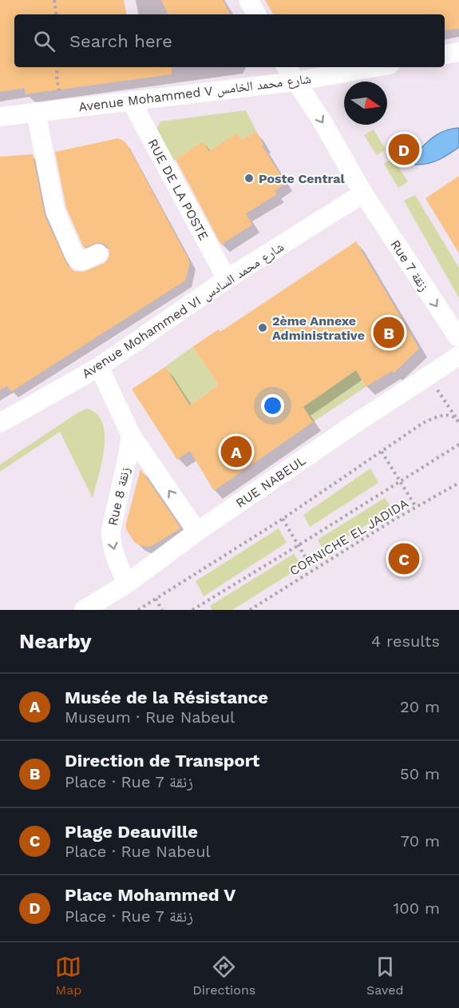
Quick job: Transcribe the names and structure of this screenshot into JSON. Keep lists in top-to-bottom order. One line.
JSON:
{"streets":{"street":["Avenue Mohammed V شارع محمد الخامس","RUE DE LA POSTE","Rue 7 زنقة","Avenue Mohammed VI شارع محمد السادس","RUE NABEUL","Rue 8 زنقة"],"path":["CORNICHE EL JADIDA"]},"crossings":[["Avenue Mohammed V شارع محمد الخامس","RUE DE LA POSTE"],["Avenue Mohammed V شارع محمد الخامس","Rue 7 زنقة"],["RUE DE LA POSTE","Avenue Mohammed VI شارع محمد السادس"],["Rue 7 زنقة","Avenue Mohammed VI شارع محمد السادس"],["Rue 7 زنقة","RUE NABEUL"],["Avenue Mohammed VI شارع محمد السادس","Rue 8 زنقة"],["RUE NABEUL","Rue 8 زنقة"]],"one_way":["Rue 7 زنقة"],"places":["Poste Central","2ème Annexe Administrative"],"north":"right","page":{"search":"Search here","pins":["D","B","A","C"],"heading":["Nearby","4 results"],"list":[{"mark":"A","name":"Musée de la Résistance","note":"Museum · Rue Nabeul","value":"20 m"},{"mark":"B","name":"Direction de Transport","note":"Place · Rue 7 زنقة","value":"50 m"},{"mark":"C","name":"Plage Deauville","note":"Place · Rue Nabeul","value":"70 m"},{"mark":"D","name":"Place Mohammed V","note":"Place · Rue 7 زنقة","value":"100 m"}],"nav":["Map","Directions","Saved"]}}
